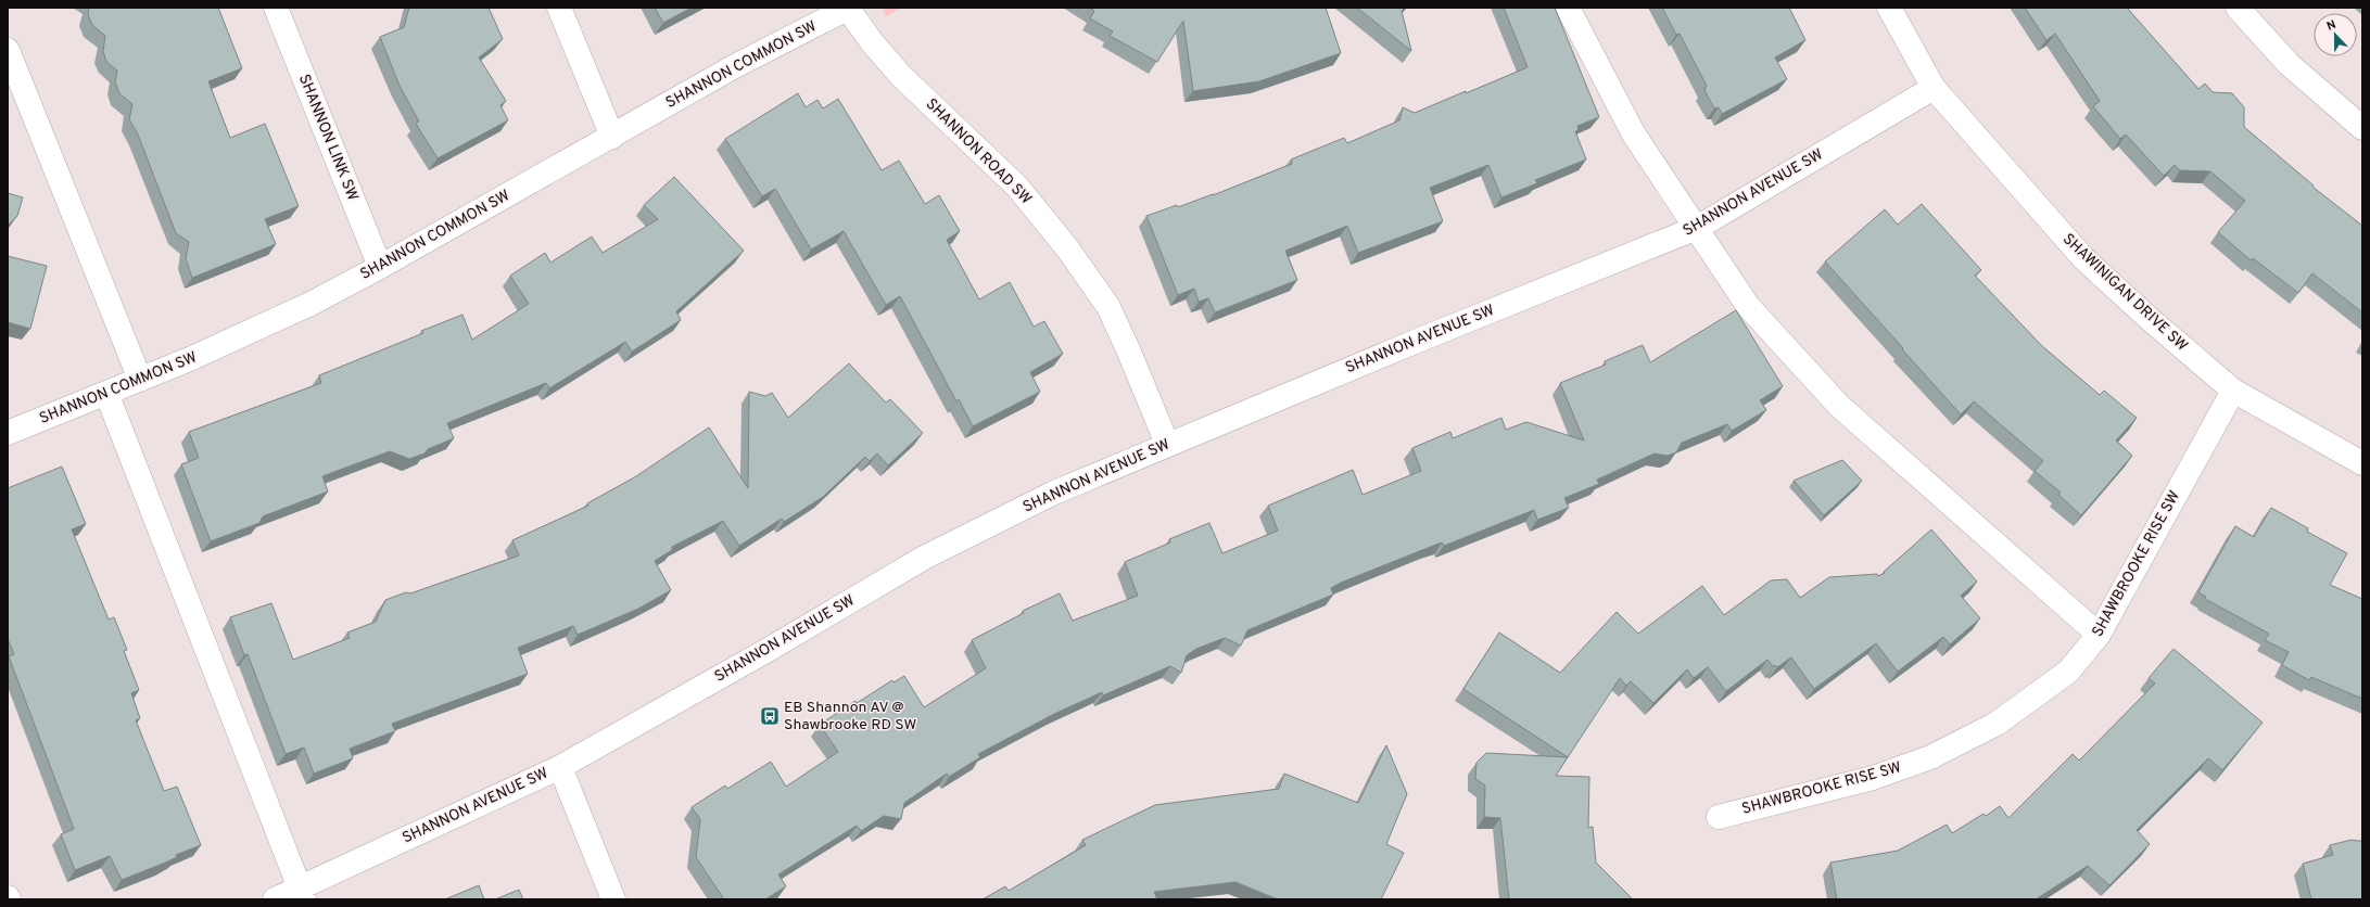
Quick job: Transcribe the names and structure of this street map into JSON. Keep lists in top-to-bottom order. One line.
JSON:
{"streets":{"street":["SHANNON COMMON SW","SHANNON LINK SW","SHANNON ROAD SW","SHANNON AVENUE SW","SHAWINIGAN DRIVE SW","SHAWBROOKE RISE SW"]},"crossings":[["SHANNON COMMON SW","SHANNON LINK SW"],["SHANNON COMMON SW","SHANNON ROAD SW"],["SHANNON ROAD SW","SHANNON AVENUE SW"],["SHANNON AVENUE SW","SHAWINIGAN DRIVE SW"],["SHAWINIGAN DRIVE SW","SHAWBROOKE RISE SW"]],"places":{"bus stop":["EB Shannon AV @ Shawbrooke RD SW"]},"north":"top"}
